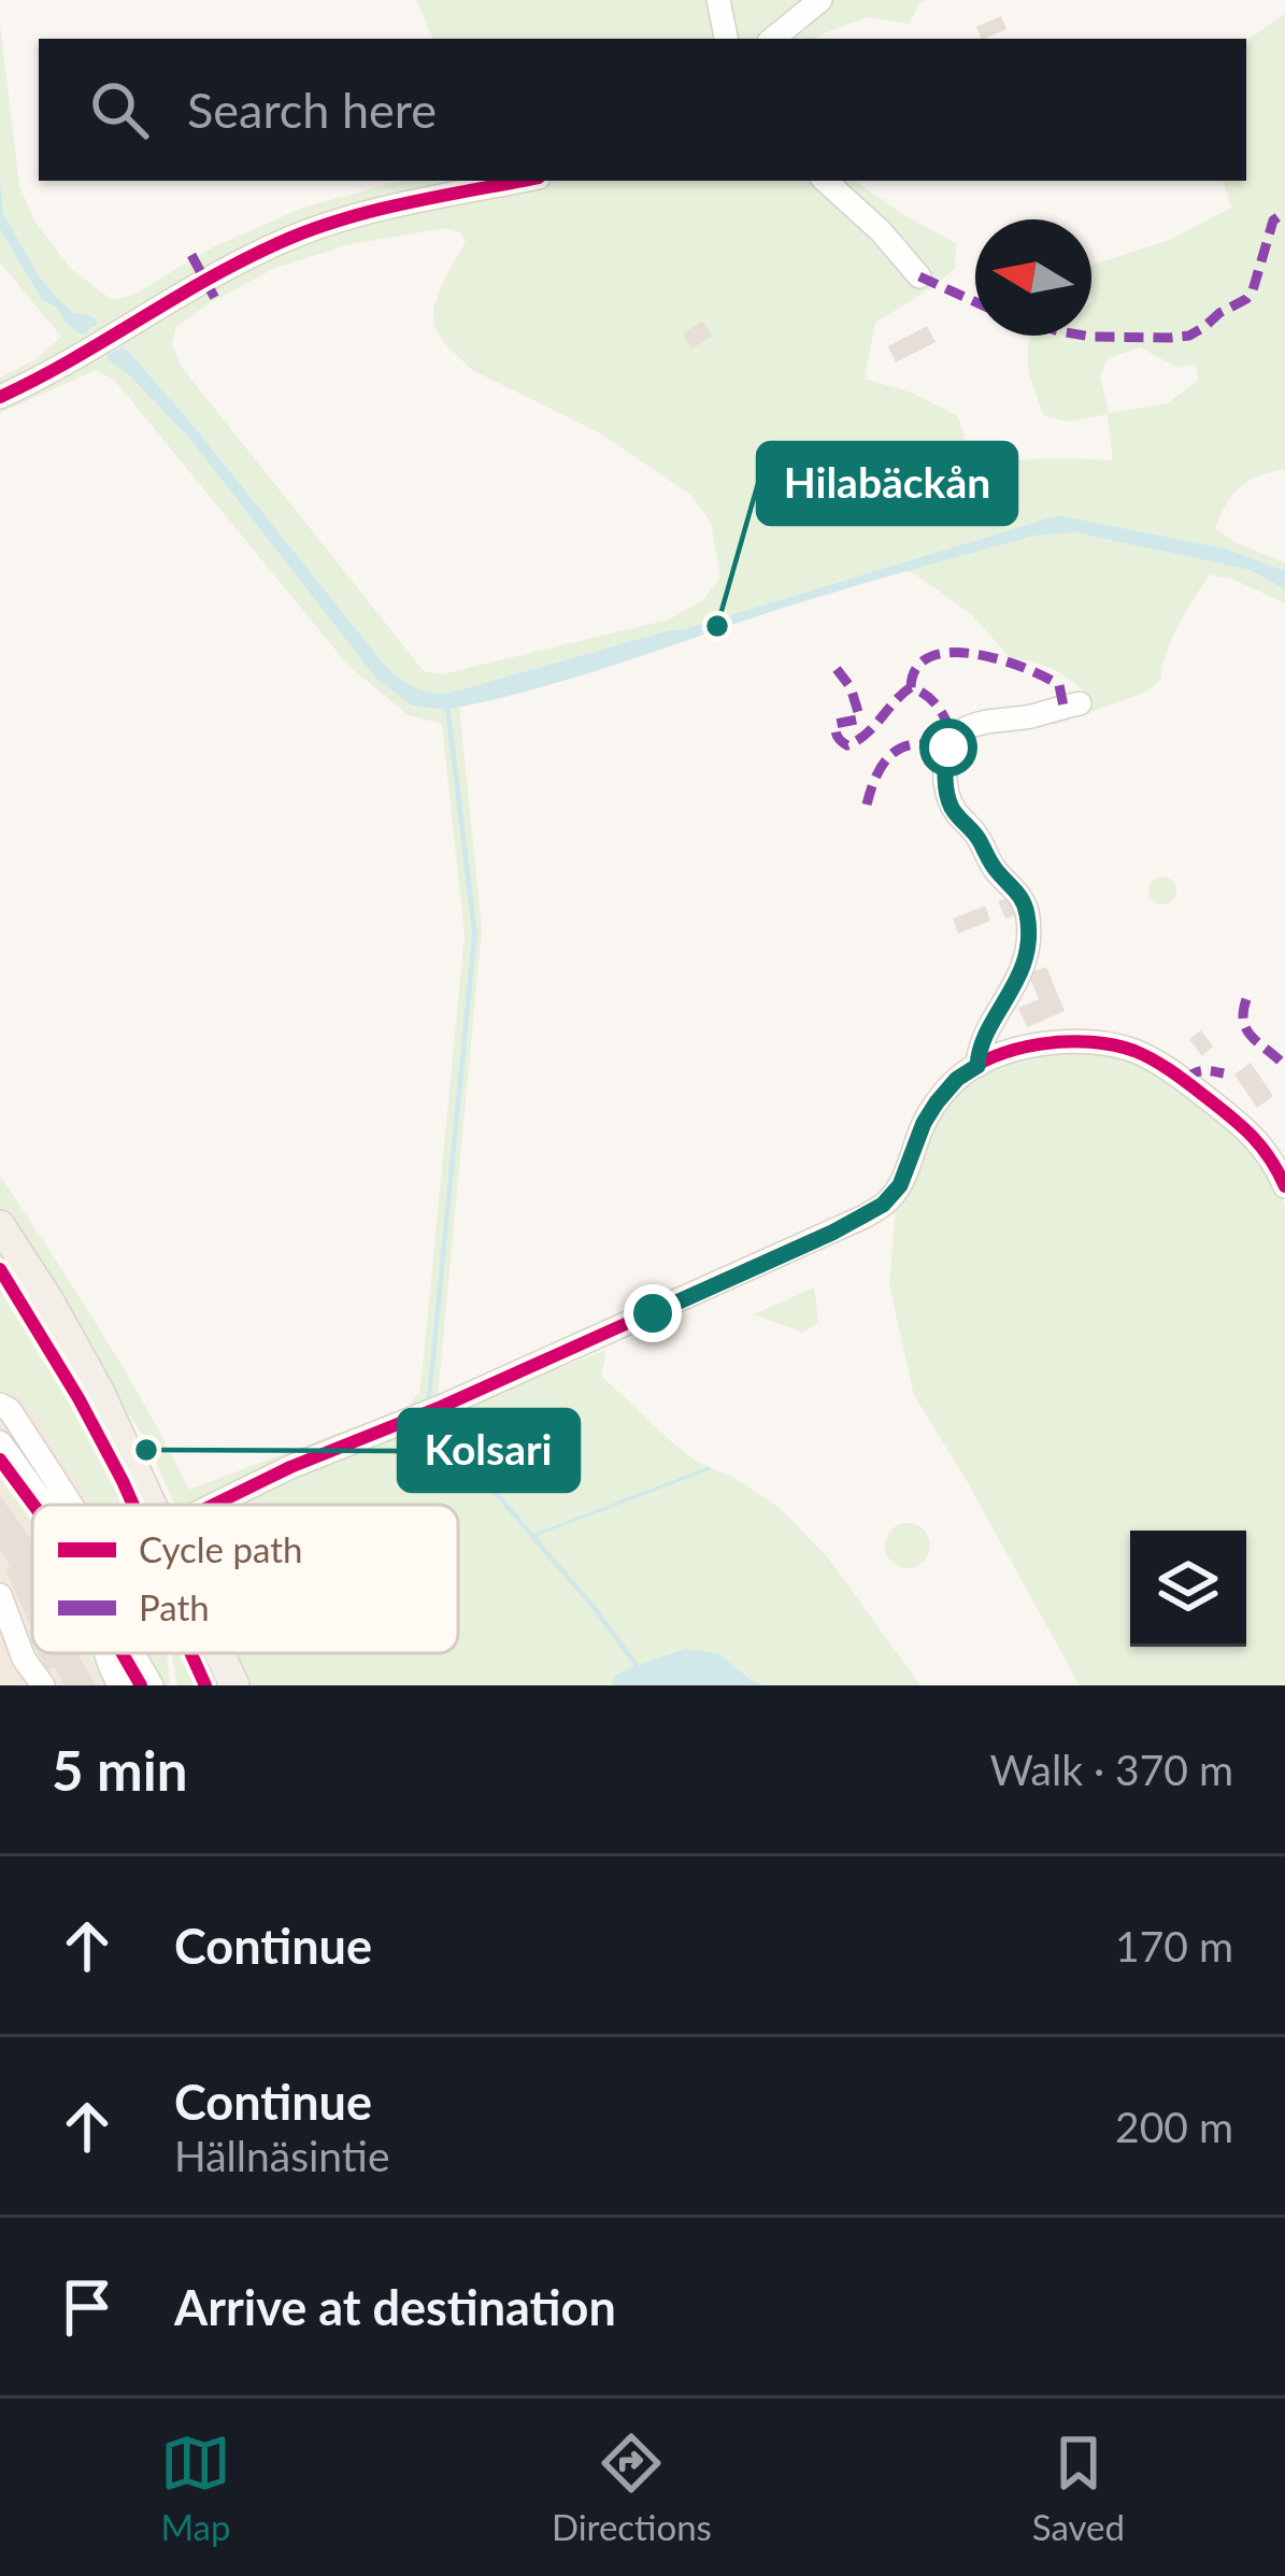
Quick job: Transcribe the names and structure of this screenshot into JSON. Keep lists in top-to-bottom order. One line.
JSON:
{"places":["Hilabäckån","Kolsari"],"legend":["Cycle path","Path"],"north":"left","page":{"search":"Search here","heading":["5 min","Walk · 370 m"],"list":[["Continue","170 m"],["Continue","Hällnäsintie","200 m"],"Arrive at destination"],"nav":["Map","Directions","Saved"]}}
